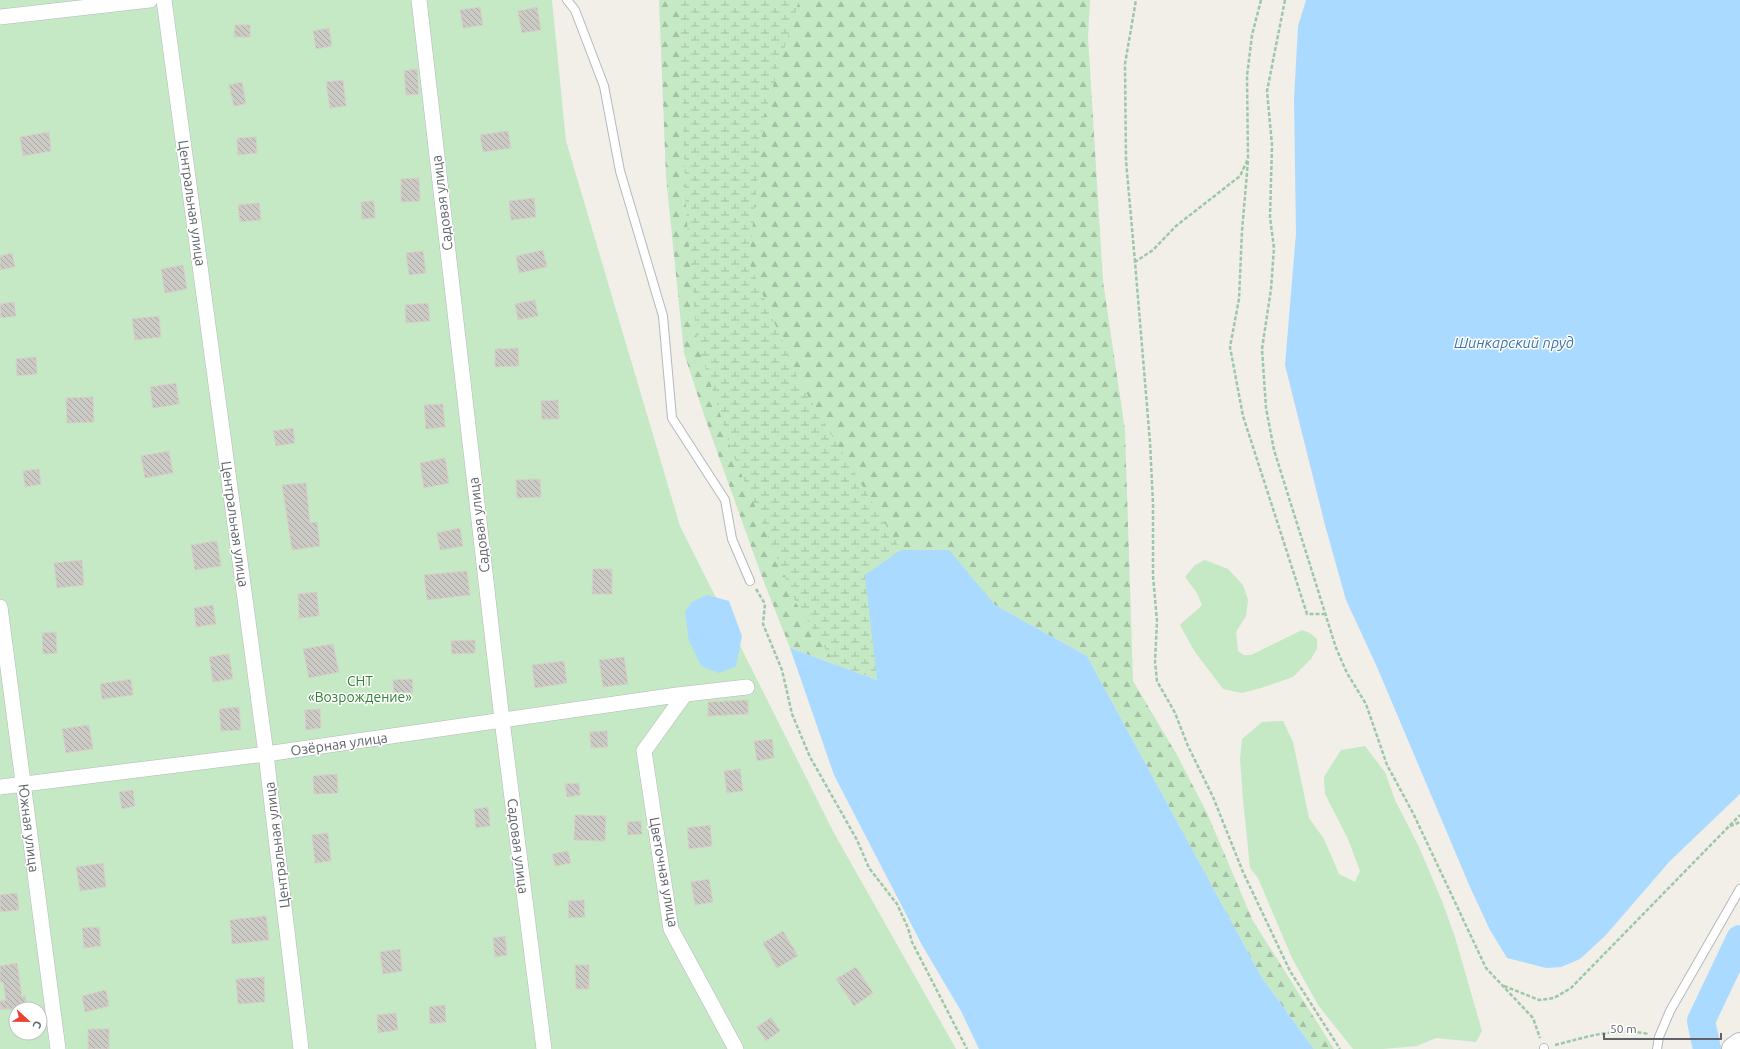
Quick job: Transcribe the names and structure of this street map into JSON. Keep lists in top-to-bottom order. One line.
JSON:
{"streets":{"street":["Центральная улица","Садовая улица","Озёрная улица","Южная улица","Цветочная улица"]},"crossings":[["Центральная улица","Озёрная улица"],["Садовая улица","Озёрная улица"],["Озёрная улица","Южная улица"],["Озёрная улица","Цветочная улица"]],"water":["Шинкарский пруд"],"parks":["СНТ «Возрождение»"],"scale_bar":"50 m","north":"right"}
